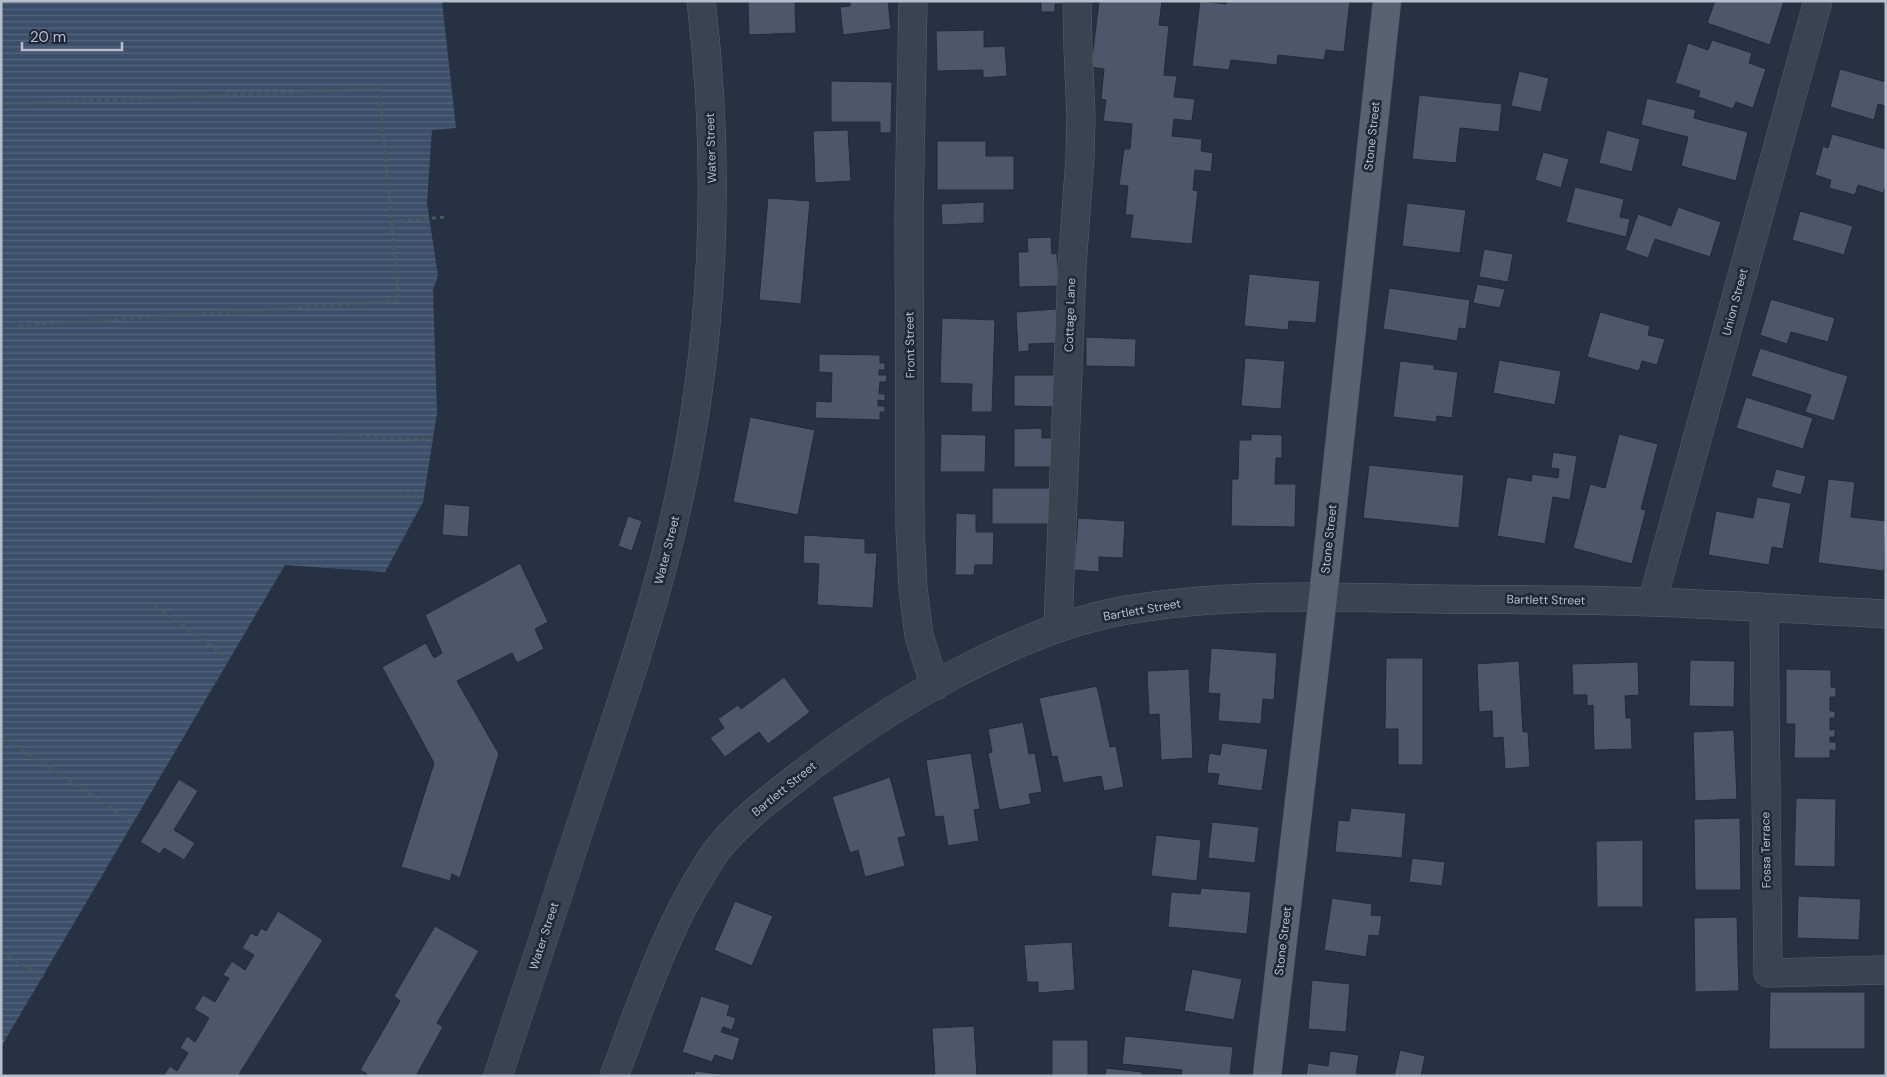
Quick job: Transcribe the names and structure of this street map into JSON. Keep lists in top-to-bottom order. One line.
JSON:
{"streets":{"main road":["Stone Street"],"street":["Water Street","Union Street","Cottage Lane","Front Street","Bartlett Street","Fossa Terrace"]},"crossings":[["Stone Street","Bartlett Street"],["Union Street","Bartlett Street"],["Cottage Lane","Bartlett Street"],["Front Street","Bartlett Street"],["Bartlett Street","Fossa Terrace"]],"scale_bar":"20 m"}
